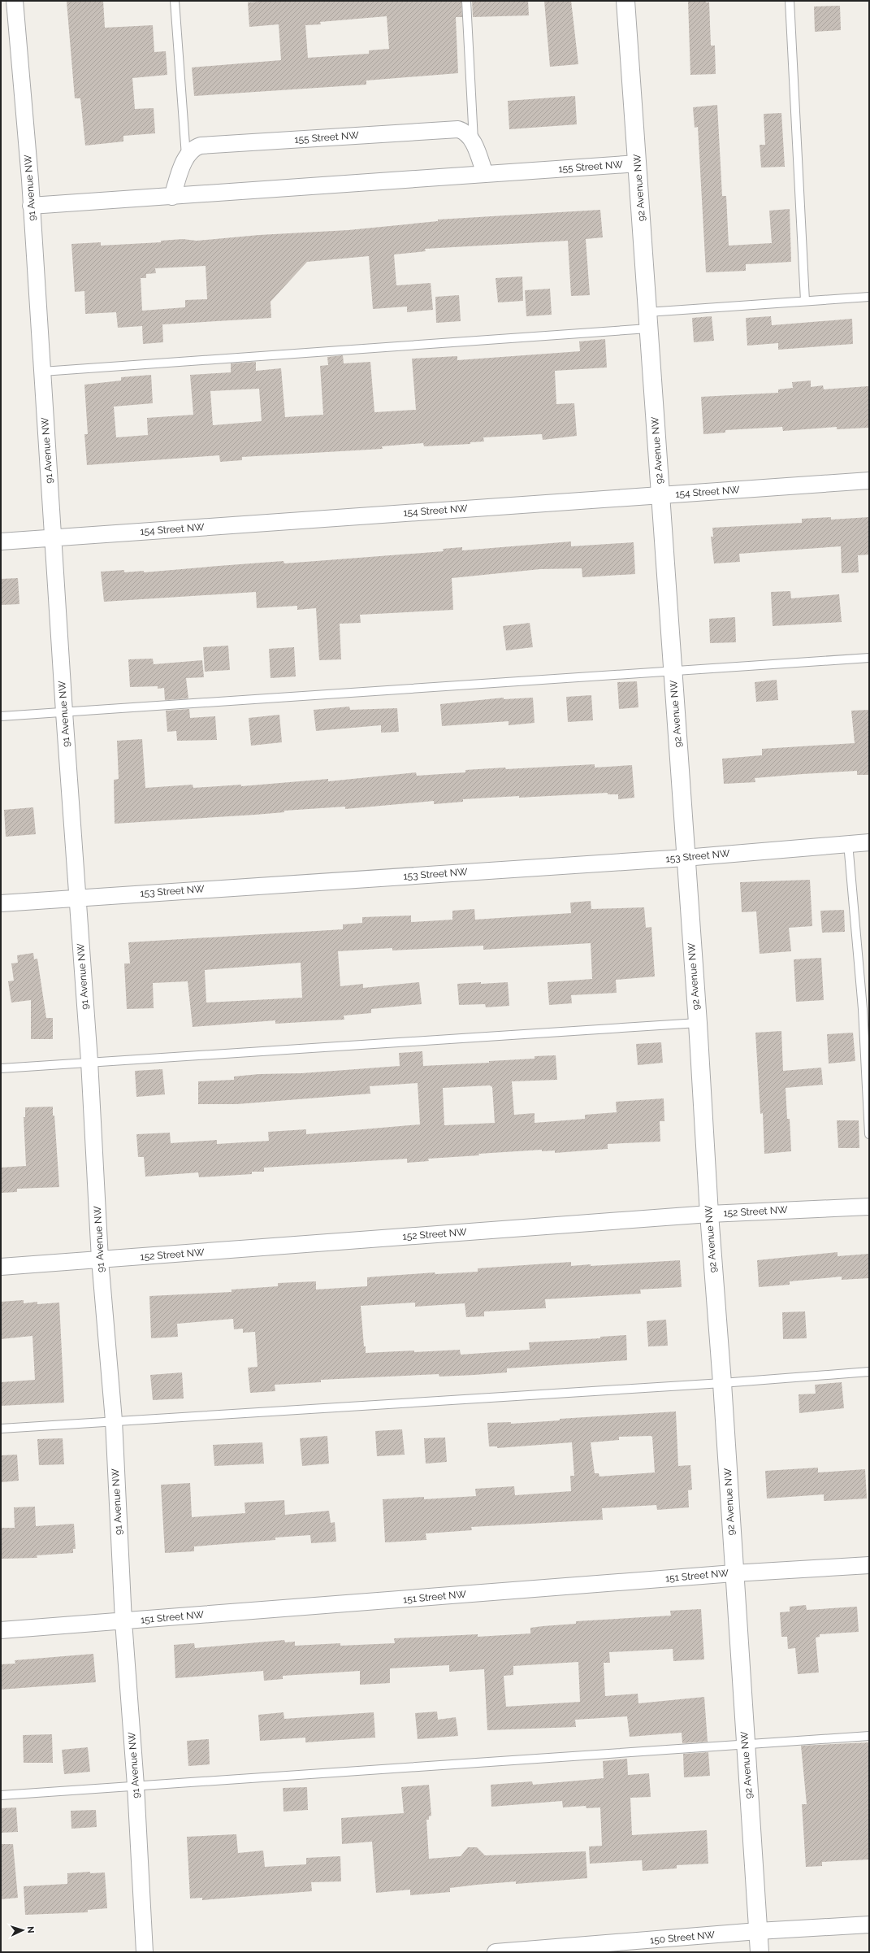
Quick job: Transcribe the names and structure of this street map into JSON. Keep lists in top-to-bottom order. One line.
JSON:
{"streets":{"street":["155 Street NW","91 Avenue NW","92 Avenue NW","154 Street NW","153 Street NW","152 Street NW","151 Street NW","150 Street NW"]},"crossings":[["155 Street NW","91 Avenue NW"],["155 Street NW","92 Avenue NW"],["91 Avenue NW","154 Street NW"],["91 Avenue NW","153 Street NW"],["91 Avenue NW","152 Street NW"],["91 Avenue NW","151 Street NW"],["92 Avenue NW","154 Street NW"],["92 Avenue NW","153 Street NW"],["92 Avenue NW","152 Street NW"],["92 Avenue NW","151 Street NW"],["92 Avenue NW","150 Street NW"]],"north":"right"}
